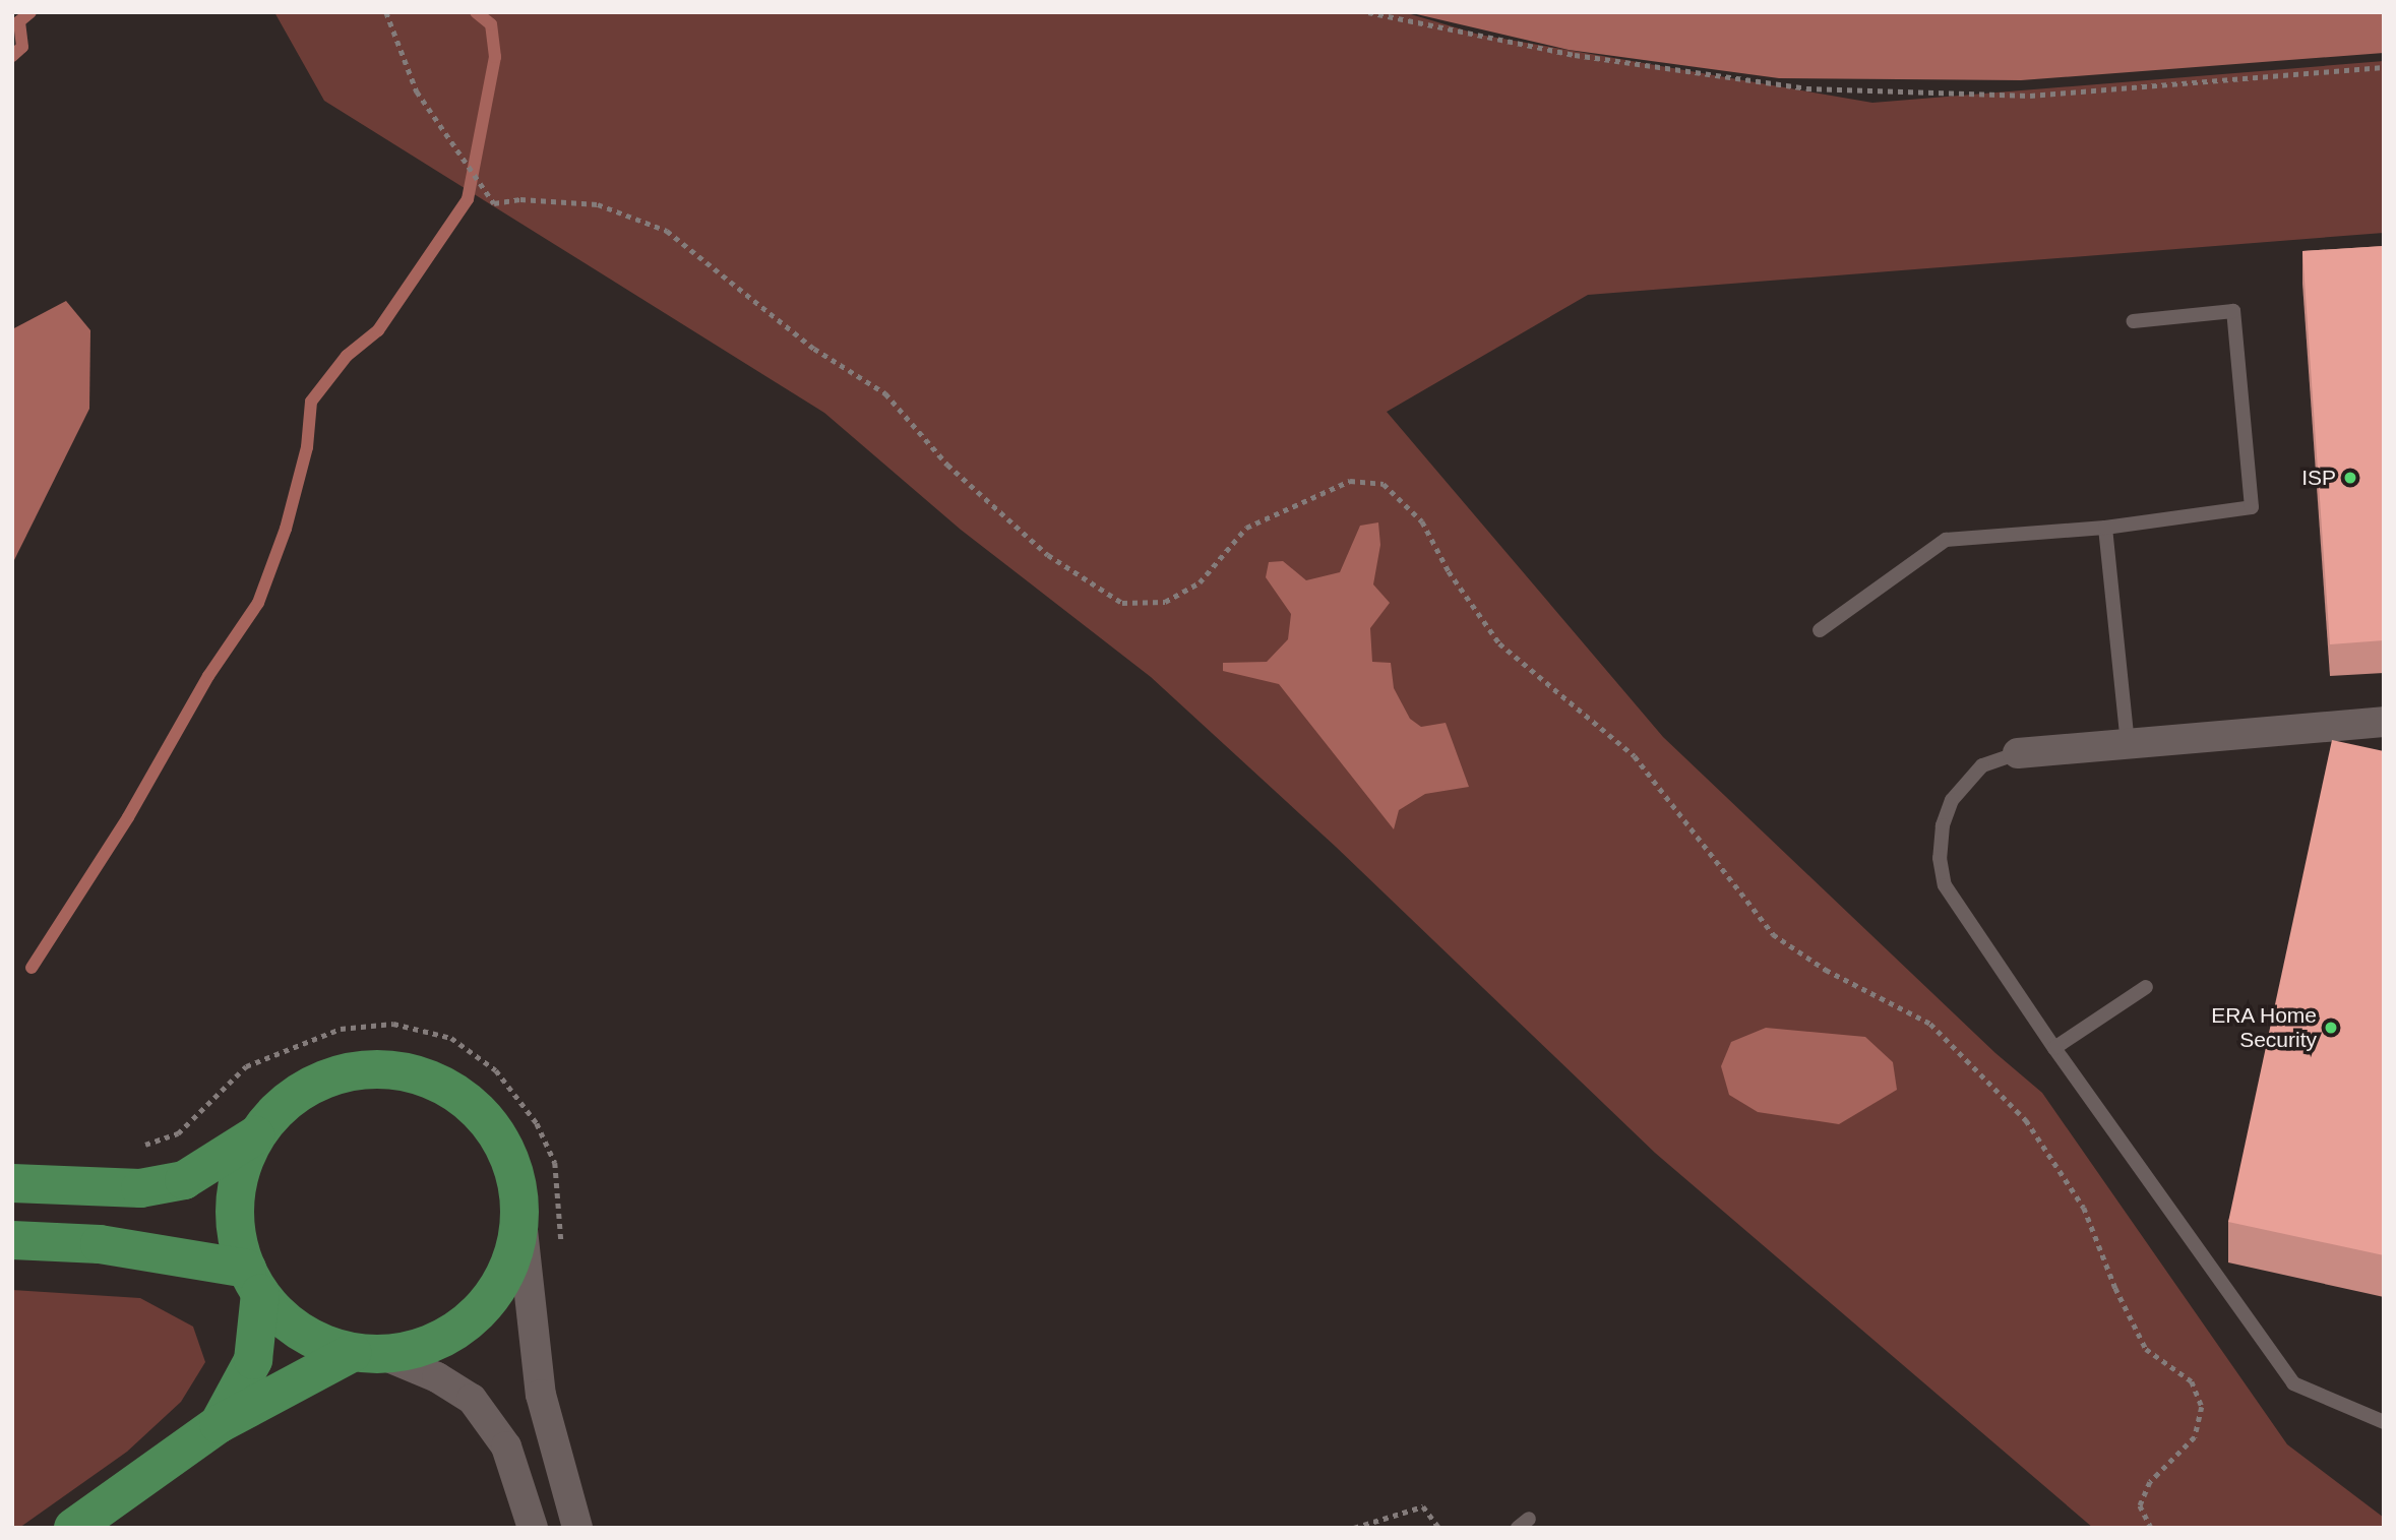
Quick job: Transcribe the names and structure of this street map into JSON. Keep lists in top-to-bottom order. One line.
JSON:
{"places":["ISP","ERA Home Security"]}
